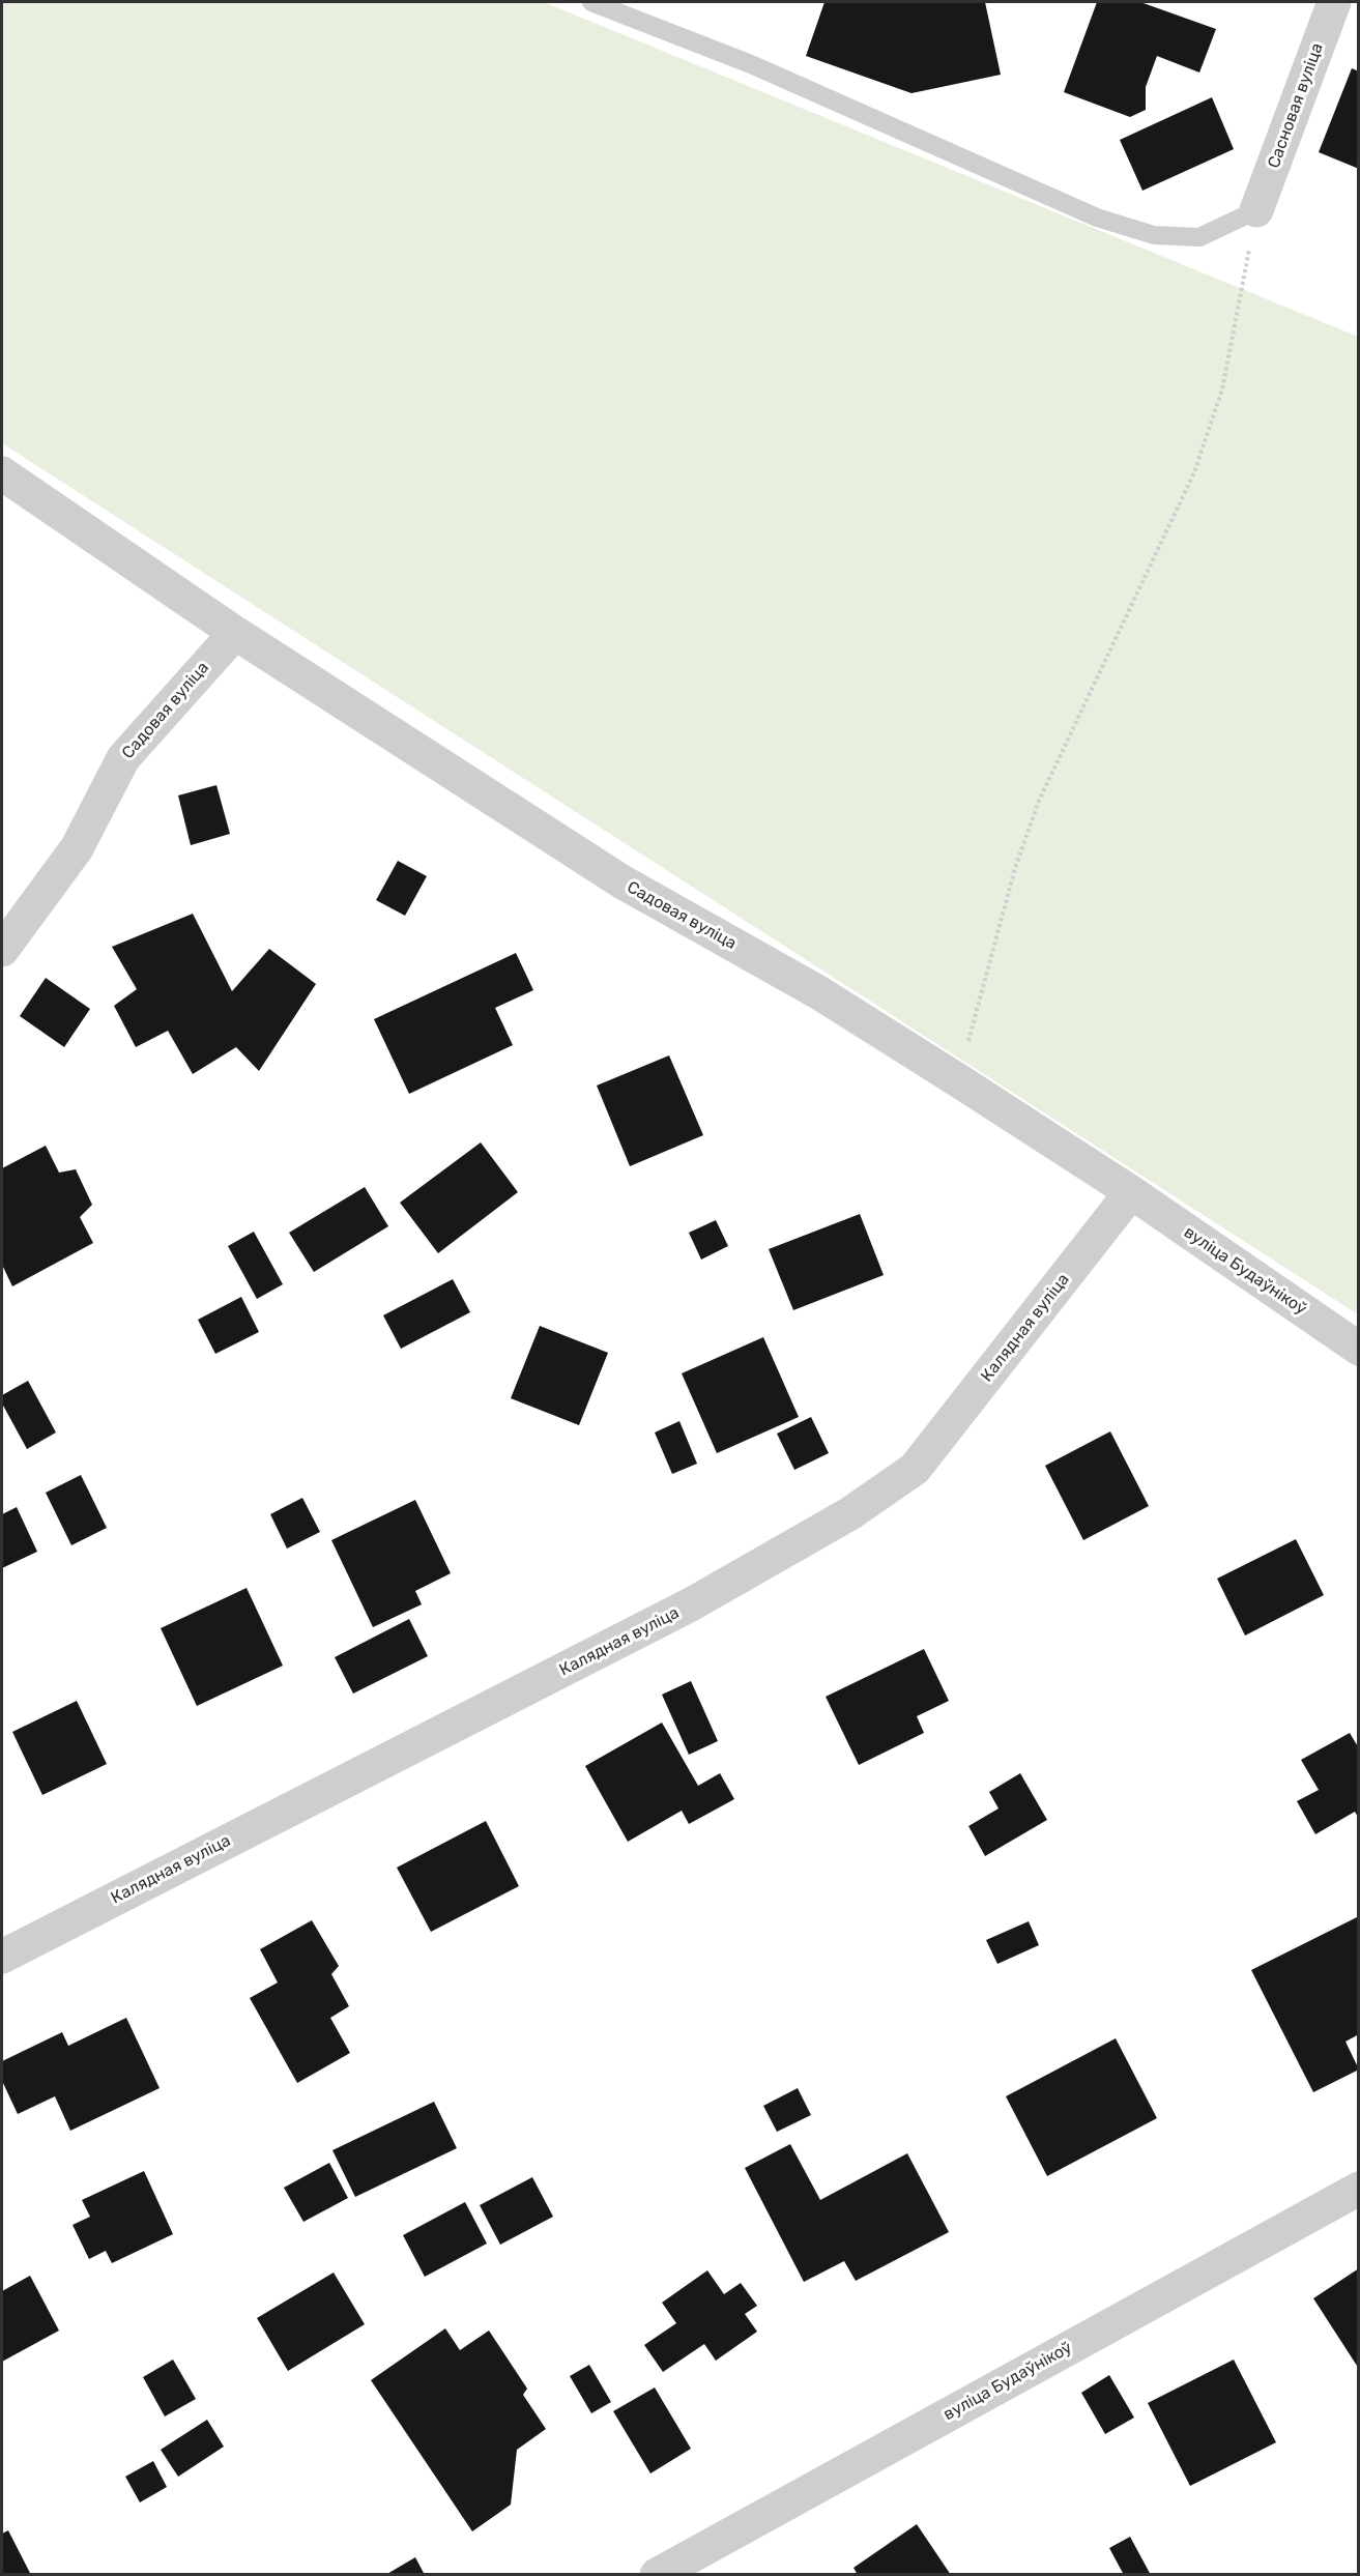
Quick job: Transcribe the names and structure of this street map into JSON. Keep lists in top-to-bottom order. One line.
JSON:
{"streets":{"street":["Сасновая вуліца","Садовая вуліца","вуліца Будаўнікоў","Калядная вуліца"]},"crossings":[["Садовая вуліца","вуліца Будаўнікоў"],["Садовая вуліца","Калядная вуліца"],["вуліца Будаўнікоў","Калядная вуліца"]]}
